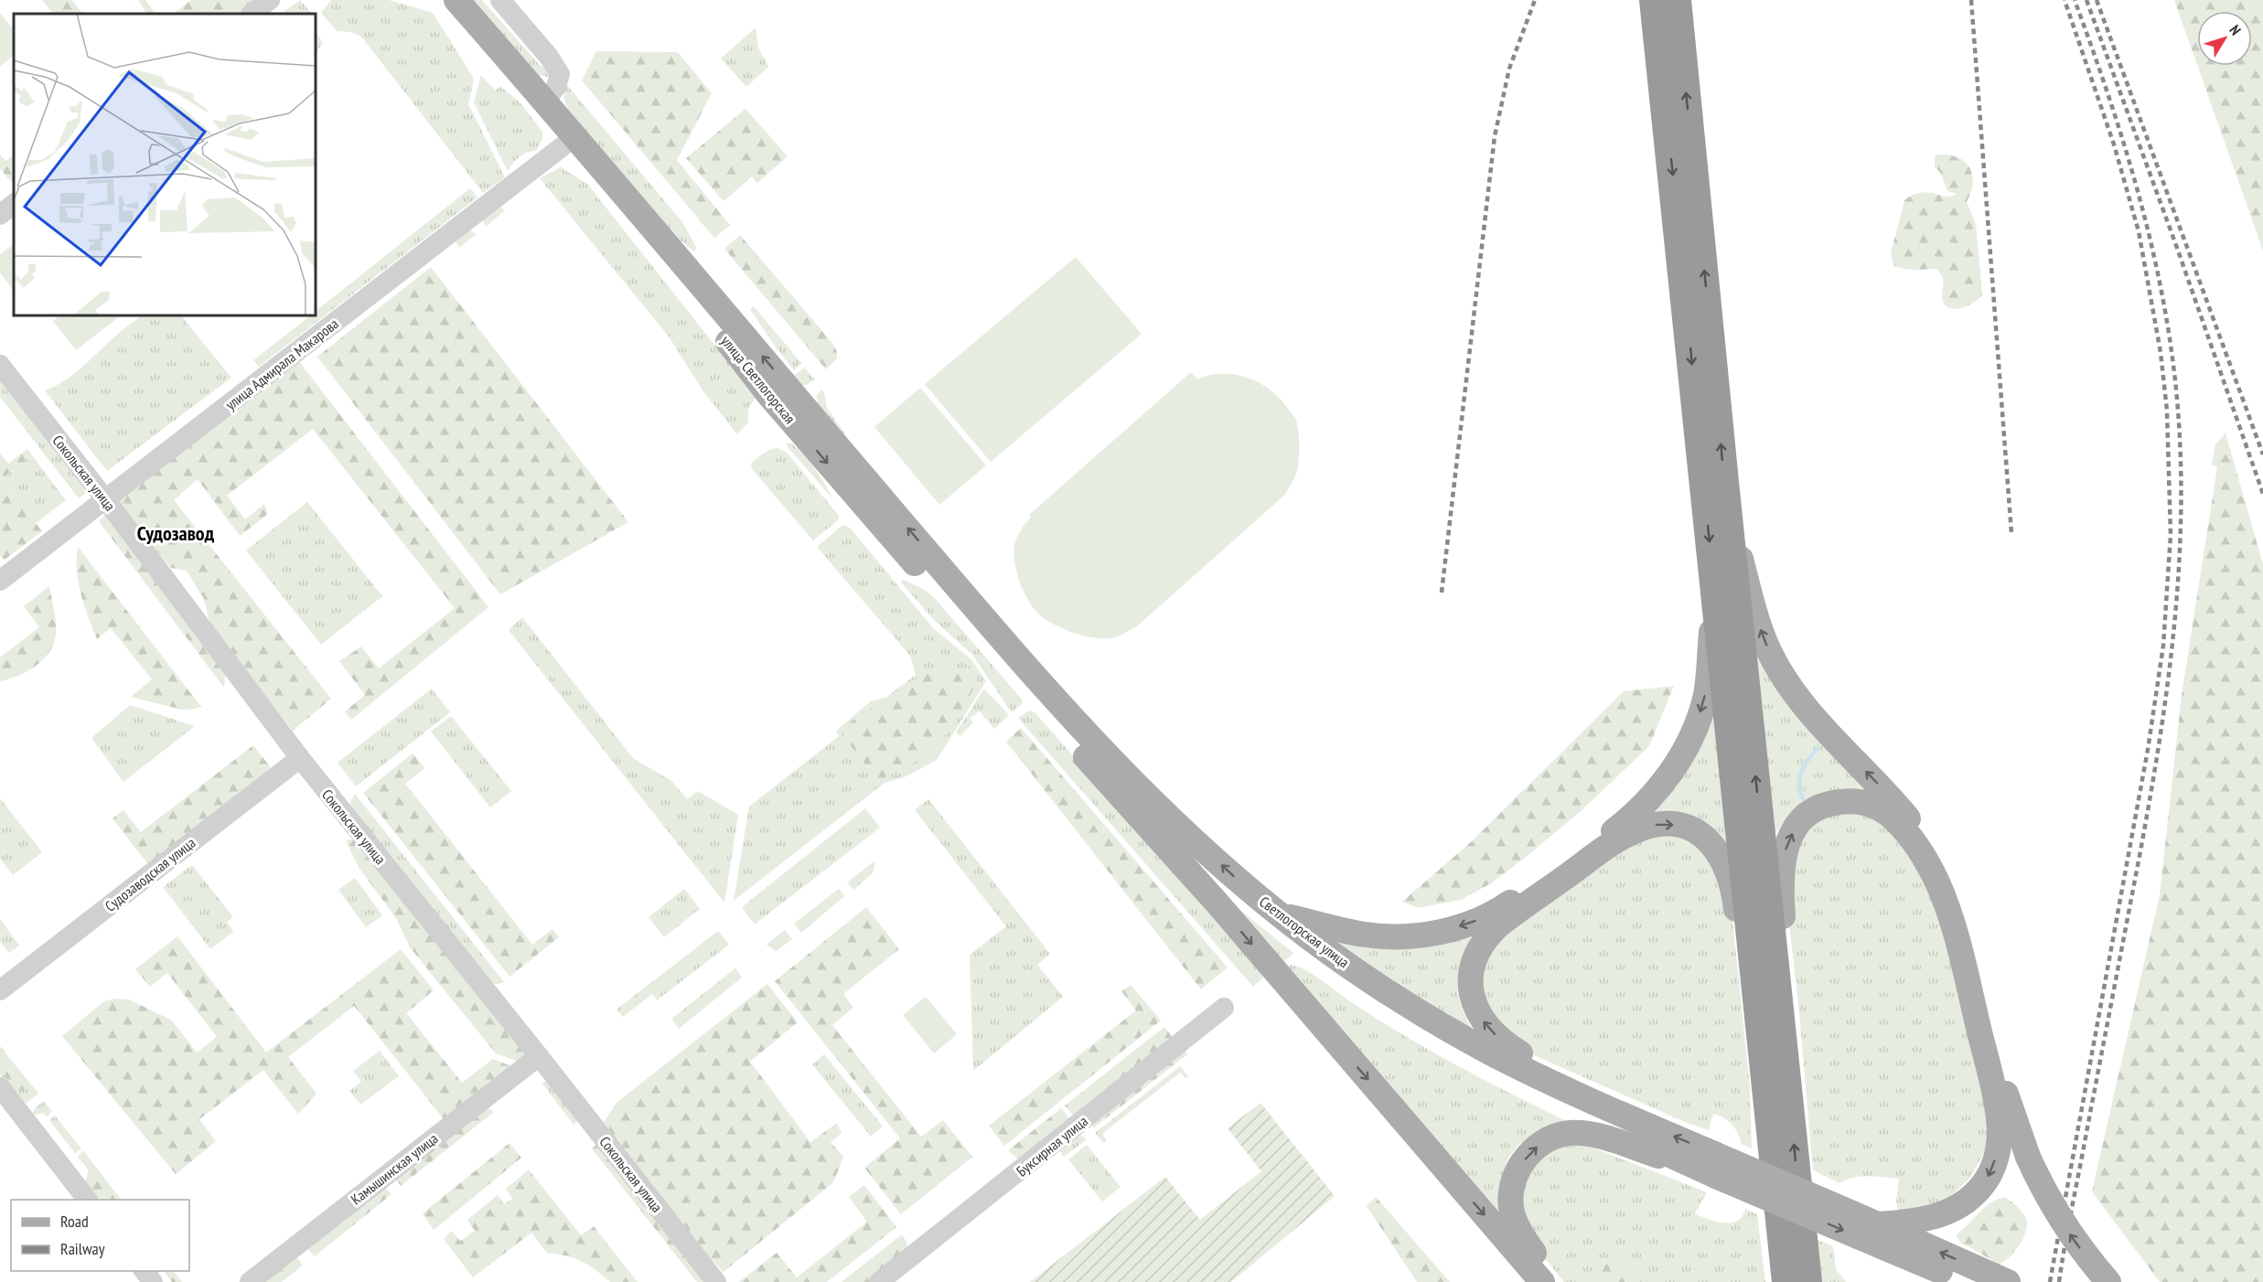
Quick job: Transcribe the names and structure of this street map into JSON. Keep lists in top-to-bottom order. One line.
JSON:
{"streets":{"main road":["улица Светлогорская","Светлогорская улица"],"street":["улица Адмирала Макарова","Сокольская улица","Судозаводская улица","Буксирная улица","Камышинская улица"]},"crossings":[["улица Адмирала Макарова","улица Светлогорская"],["улица Адмирала Макарова","Сокольская улица"],["улица Светлогорская","Светлогорская улица"],["Сокольская улица","Судозаводская улица"],["Сокольская улица","Камышинская улица"]],"districts":["Судозавод"],"legend":["Road","Railway"],"north":"top right"}
